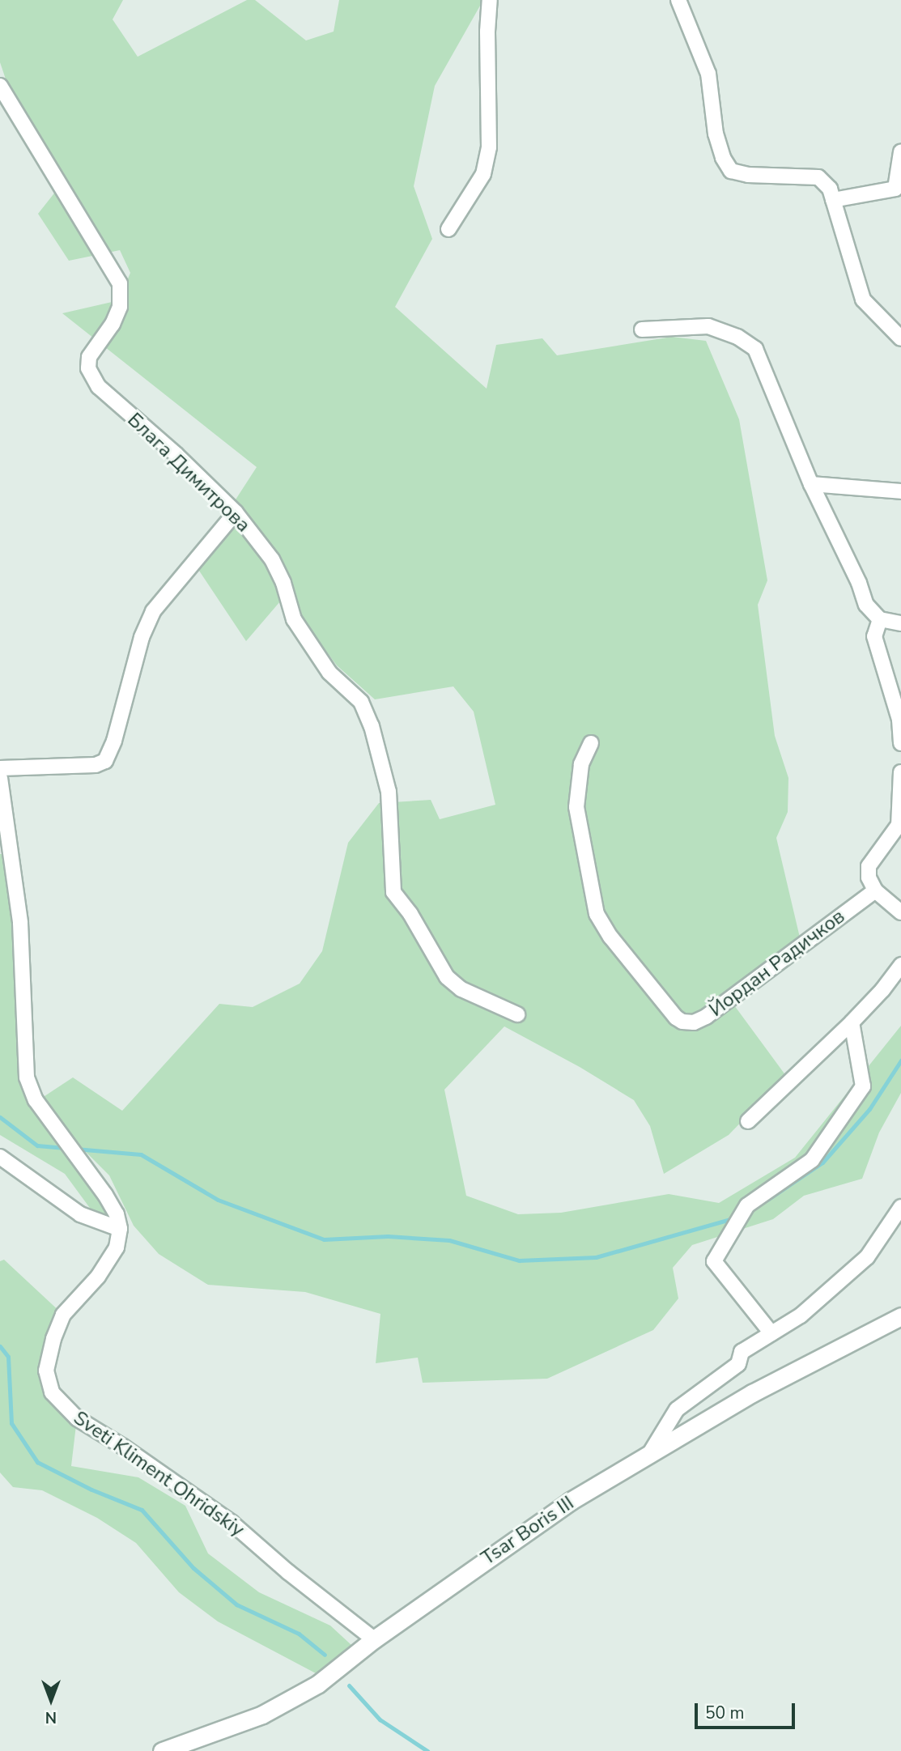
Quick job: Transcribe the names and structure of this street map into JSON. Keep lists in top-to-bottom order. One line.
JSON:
{"streets":{"street":["Блага Димитрова","Йордан Радичков","Sveti Kliment Ohridskiy","Tsar Boris III"]},"crossings":[["Sveti Kliment Ohridskiy","Tsar Boris III"]],"scale_bar":"50 m","north":"bottom"}
